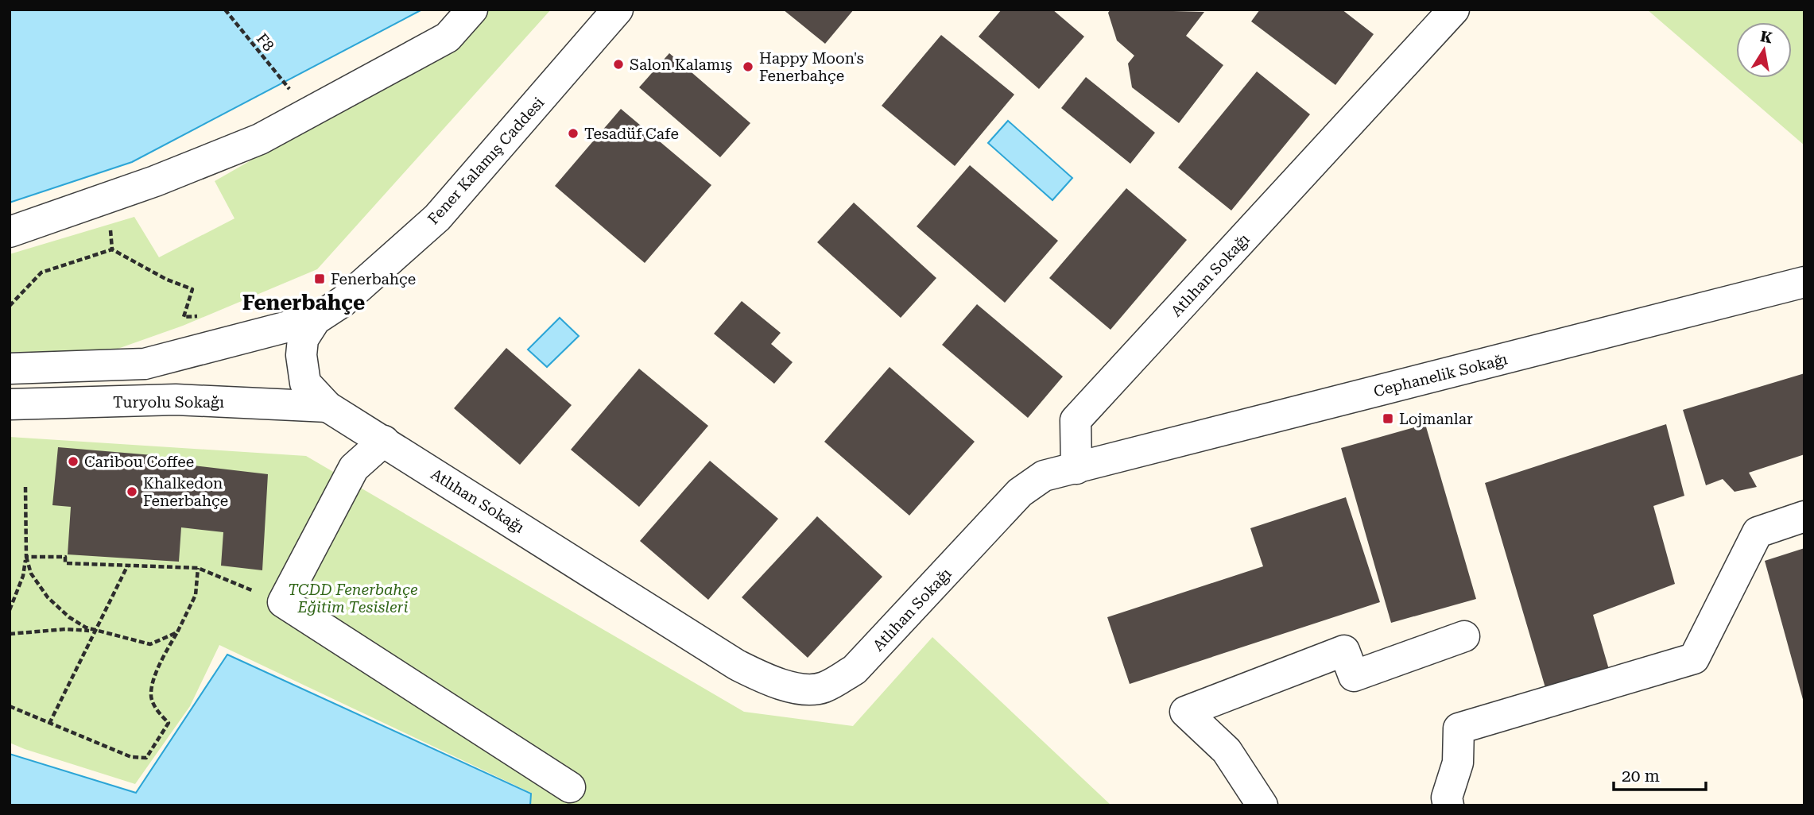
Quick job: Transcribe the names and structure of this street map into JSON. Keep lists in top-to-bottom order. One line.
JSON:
{"streets":{"street":["Fener Kalamış Caddesi","Atlıhan Sokağı","Cephanelik Sokağı","Turyolu Sokağı"],"path":["F8"]},"crossings":[["Fener Kalamış Caddesi","Atlıhan Sokağı"],["Atlıhan Sokağı","Cephanelik Sokağı"],["Atlıhan Sokağı","Turyolu Sokağı"]],"districts":["Fenerbahçe"],"parks":["TCDD Fenerbahçe Eğitim Tesisleri"],"places":{"other":["Salon Kalamış","Happy Moon's Fenerbahçe","Tesadüf Cafe","Caribou Coffee","Khalkedon Fenerbahçe"],"transit":["Fenerbahçe","Lojmanlar"]},"scale_bar":"20 m","north":"top"}
